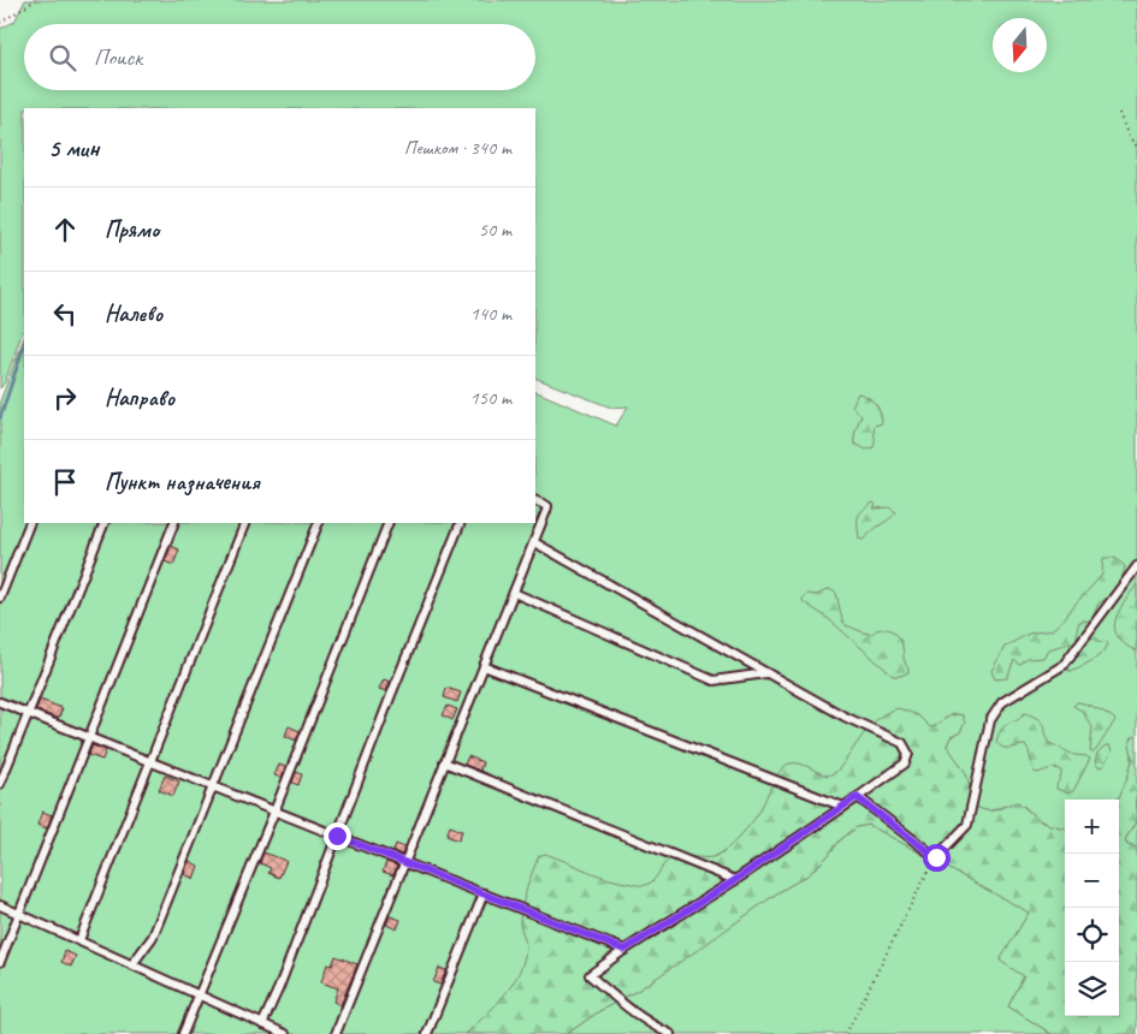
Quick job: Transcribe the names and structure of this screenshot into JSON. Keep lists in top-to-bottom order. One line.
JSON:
{"north":"bottom","page":{"search":"Поиск","heading":["5 мин","Пешком · 340 m"],"list":[["Прямо","50 m"],["Налево","140 m"],["Направо","150 m"],"Пункт назначения"],"map_buttons":["+","−"]}}
